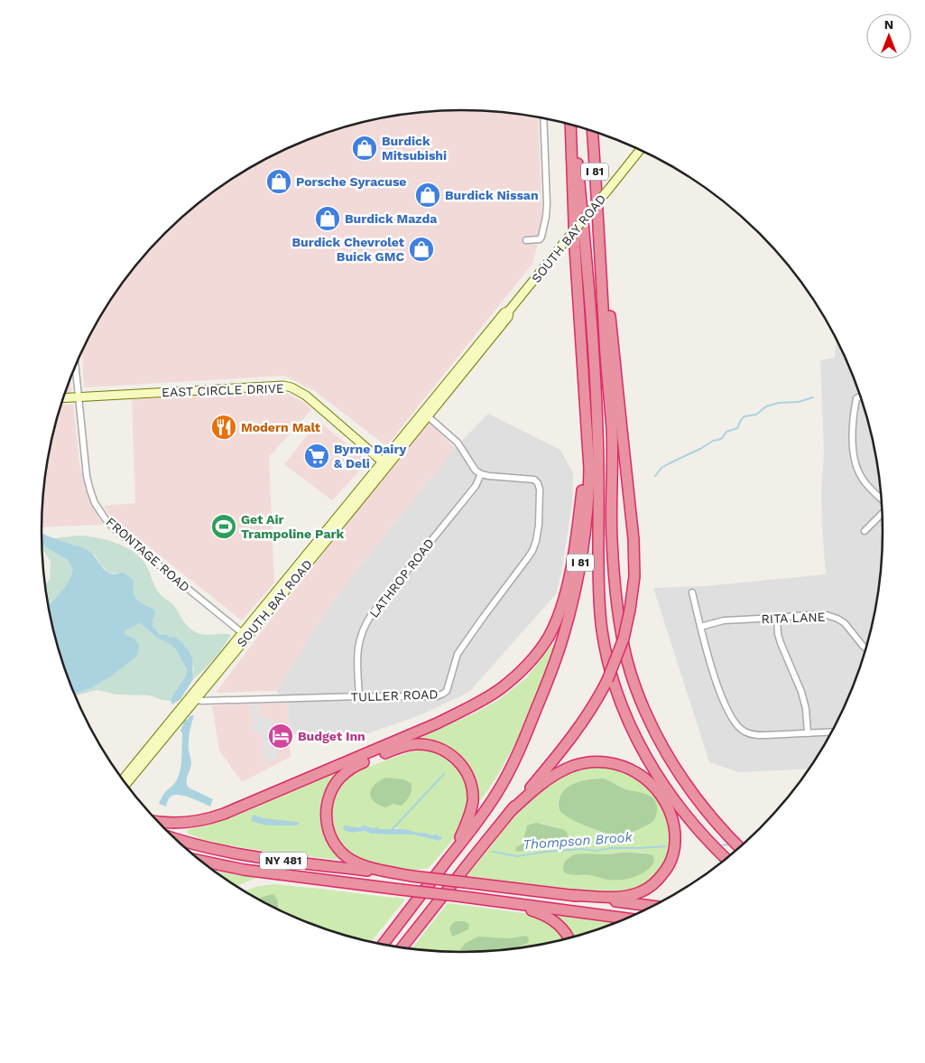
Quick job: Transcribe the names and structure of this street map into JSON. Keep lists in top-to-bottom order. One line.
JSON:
{"streets":{"highway":["I 81","NY 481"],"street":["SOUTH BAY ROAD","EAST CIRCLE DRIVE","FRONTAGE ROAD","LATHROP ROAD","RITA LANE","TULLER ROAD"]},"crossings":[["SOUTH BAY ROAD","EAST CIRCLE DRIVE"],["SOUTH BAY ROAD","FRONTAGE ROAD"],["SOUTH BAY ROAD","TULLER ROAD"],["EAST CIRCLE DRIVE","FRONTAGE ROAD"],["LATHROP ROAD","TULLER ROAD"]],"water":["Thompson Brook"],"places":{"shop":["Burdick Mitsubishi","Porsche Syracuse","Burdick Nissan","Burdick Mazda","Burdick Chevrolet Buick GMC"],"restaurant":["Modern Malt"],"supermarket":["Byrne Dairy & Deli"],"sports":["Get Air Trampoline Park"],"hotel":["Budget Inn"]},"north":"top"}
